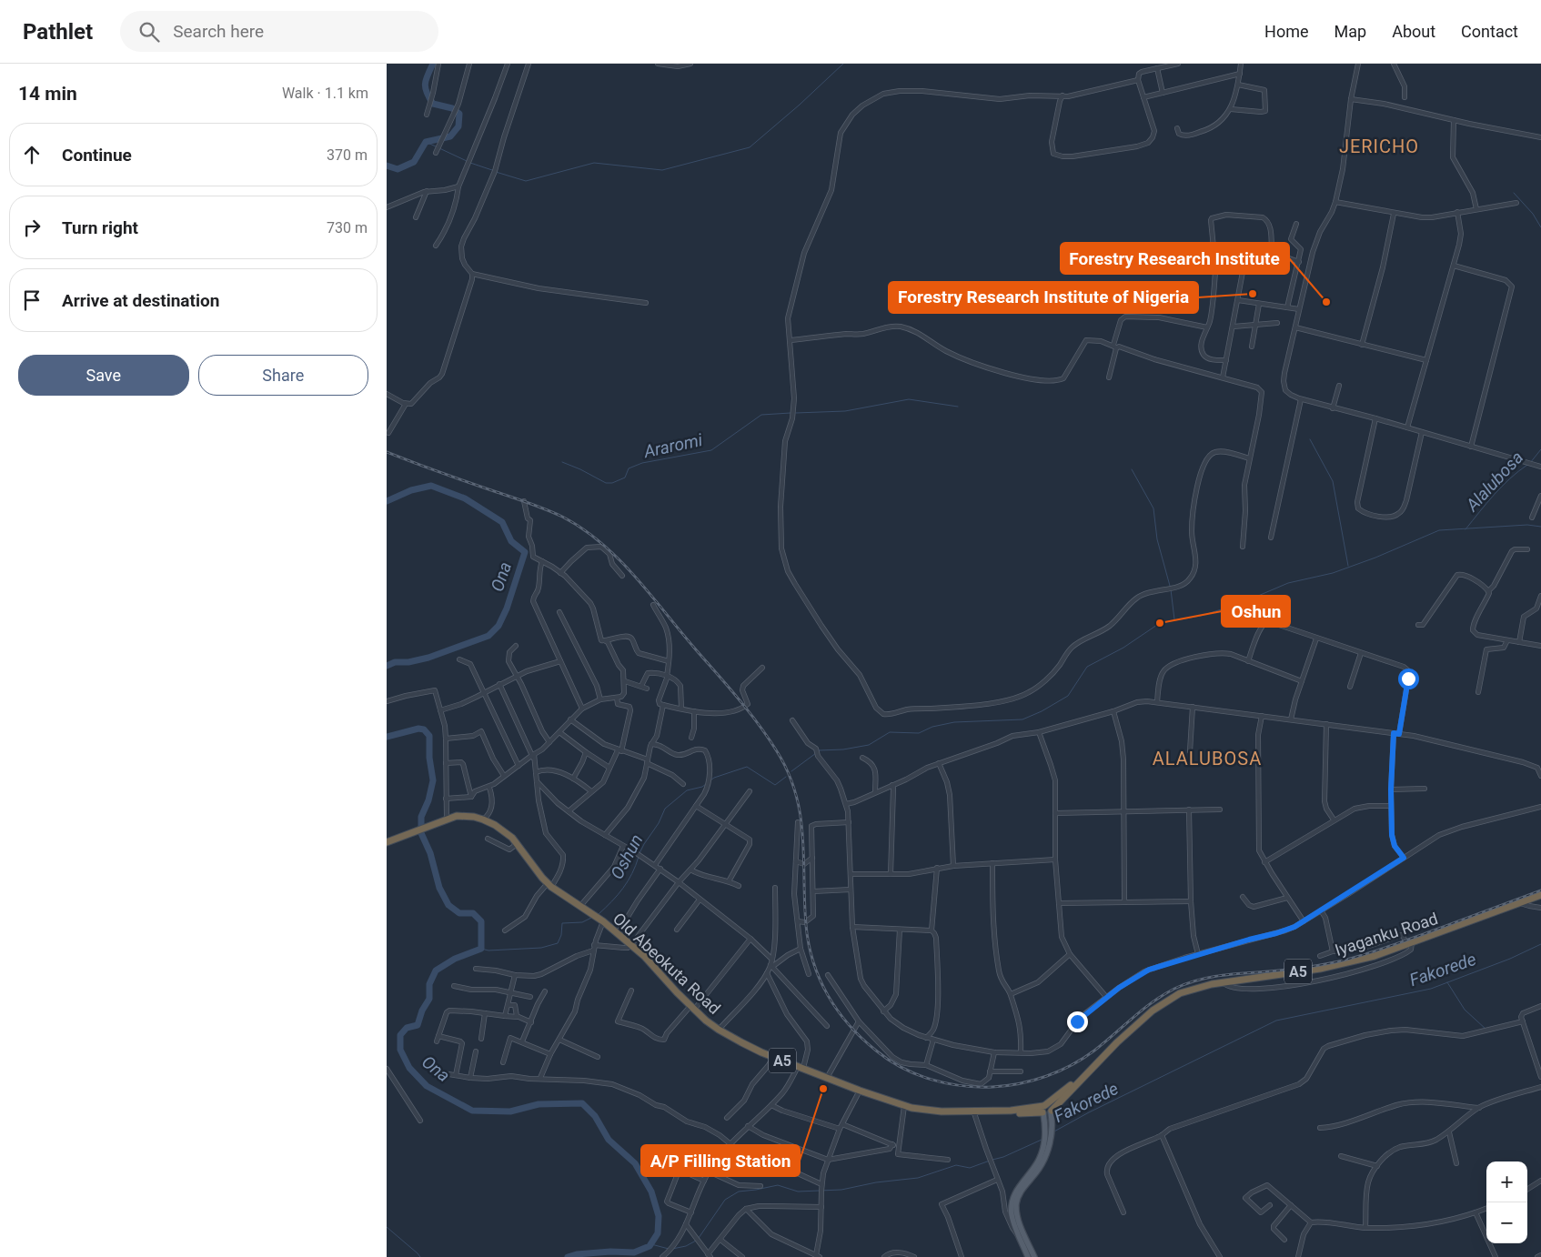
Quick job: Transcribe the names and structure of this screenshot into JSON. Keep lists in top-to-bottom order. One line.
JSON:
{"streets":{"highway":["Iyaganku Road","Old Abeokuta Road","A5"]},"crossings":[["Iyaganku Road","Old Abeokuta Road"]],"districts":["JERICHO","ALALUBOSA"],"water":["Araromi","Alalubosa","Ona","Oshun","Fakorede"],"places":["Forestry Research Institute of Nigeria","Forestry Research Institute","Oshun","A/P Filling Station"],"page":{"header":"Pathlet","search":"Search here","nav":["Home","Map","About","Contact"],"heading":["14 min","Walk · 1.1 km"],"list":[["Continue","370 m"],["Turn right","730 m"],"Arrive at destination"],"buttons":["Save","Share"],"map_buttons":["+","−"]}}
